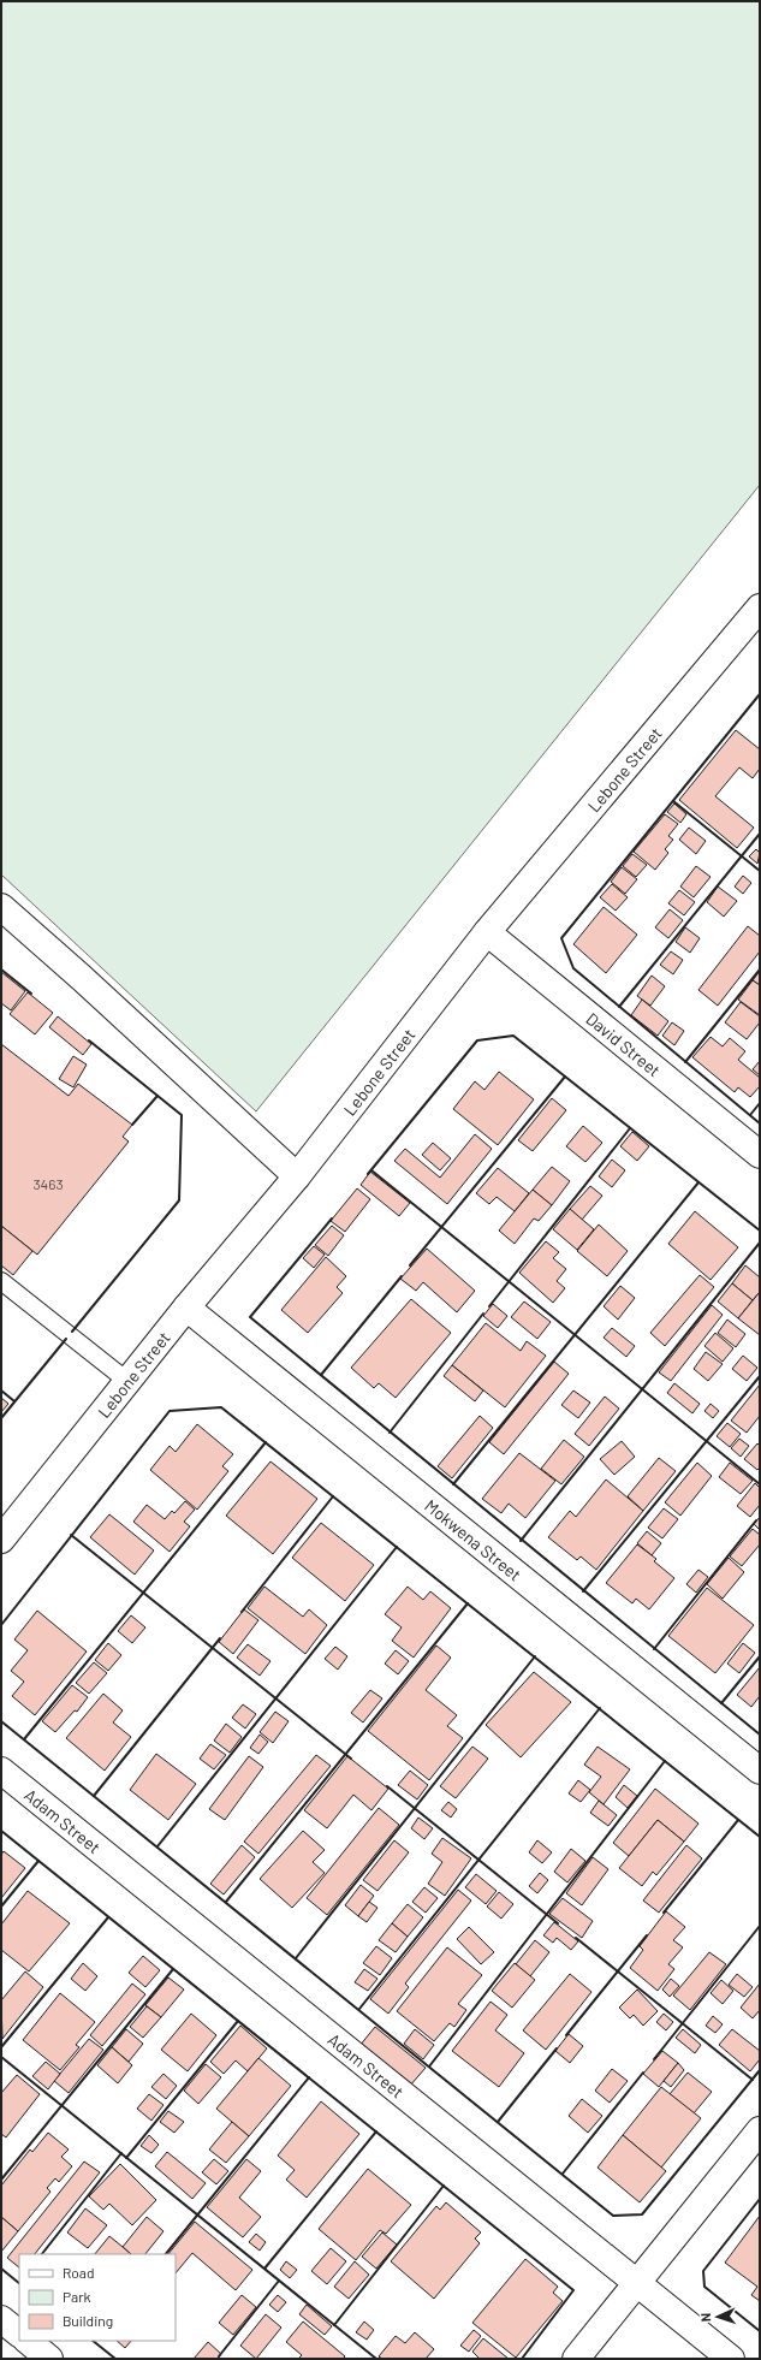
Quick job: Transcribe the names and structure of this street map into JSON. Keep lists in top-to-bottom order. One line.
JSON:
{"streets":{"street":["Lebone Street","David Street","Mokwena Street","Adam Street"]},"crossings":[["Lebone Street","David Street"],["Lebone Street","Mokwena Street"]],"house_numbers":["3463"],"legend":["Road","Park","Building"],"north":"left"}
